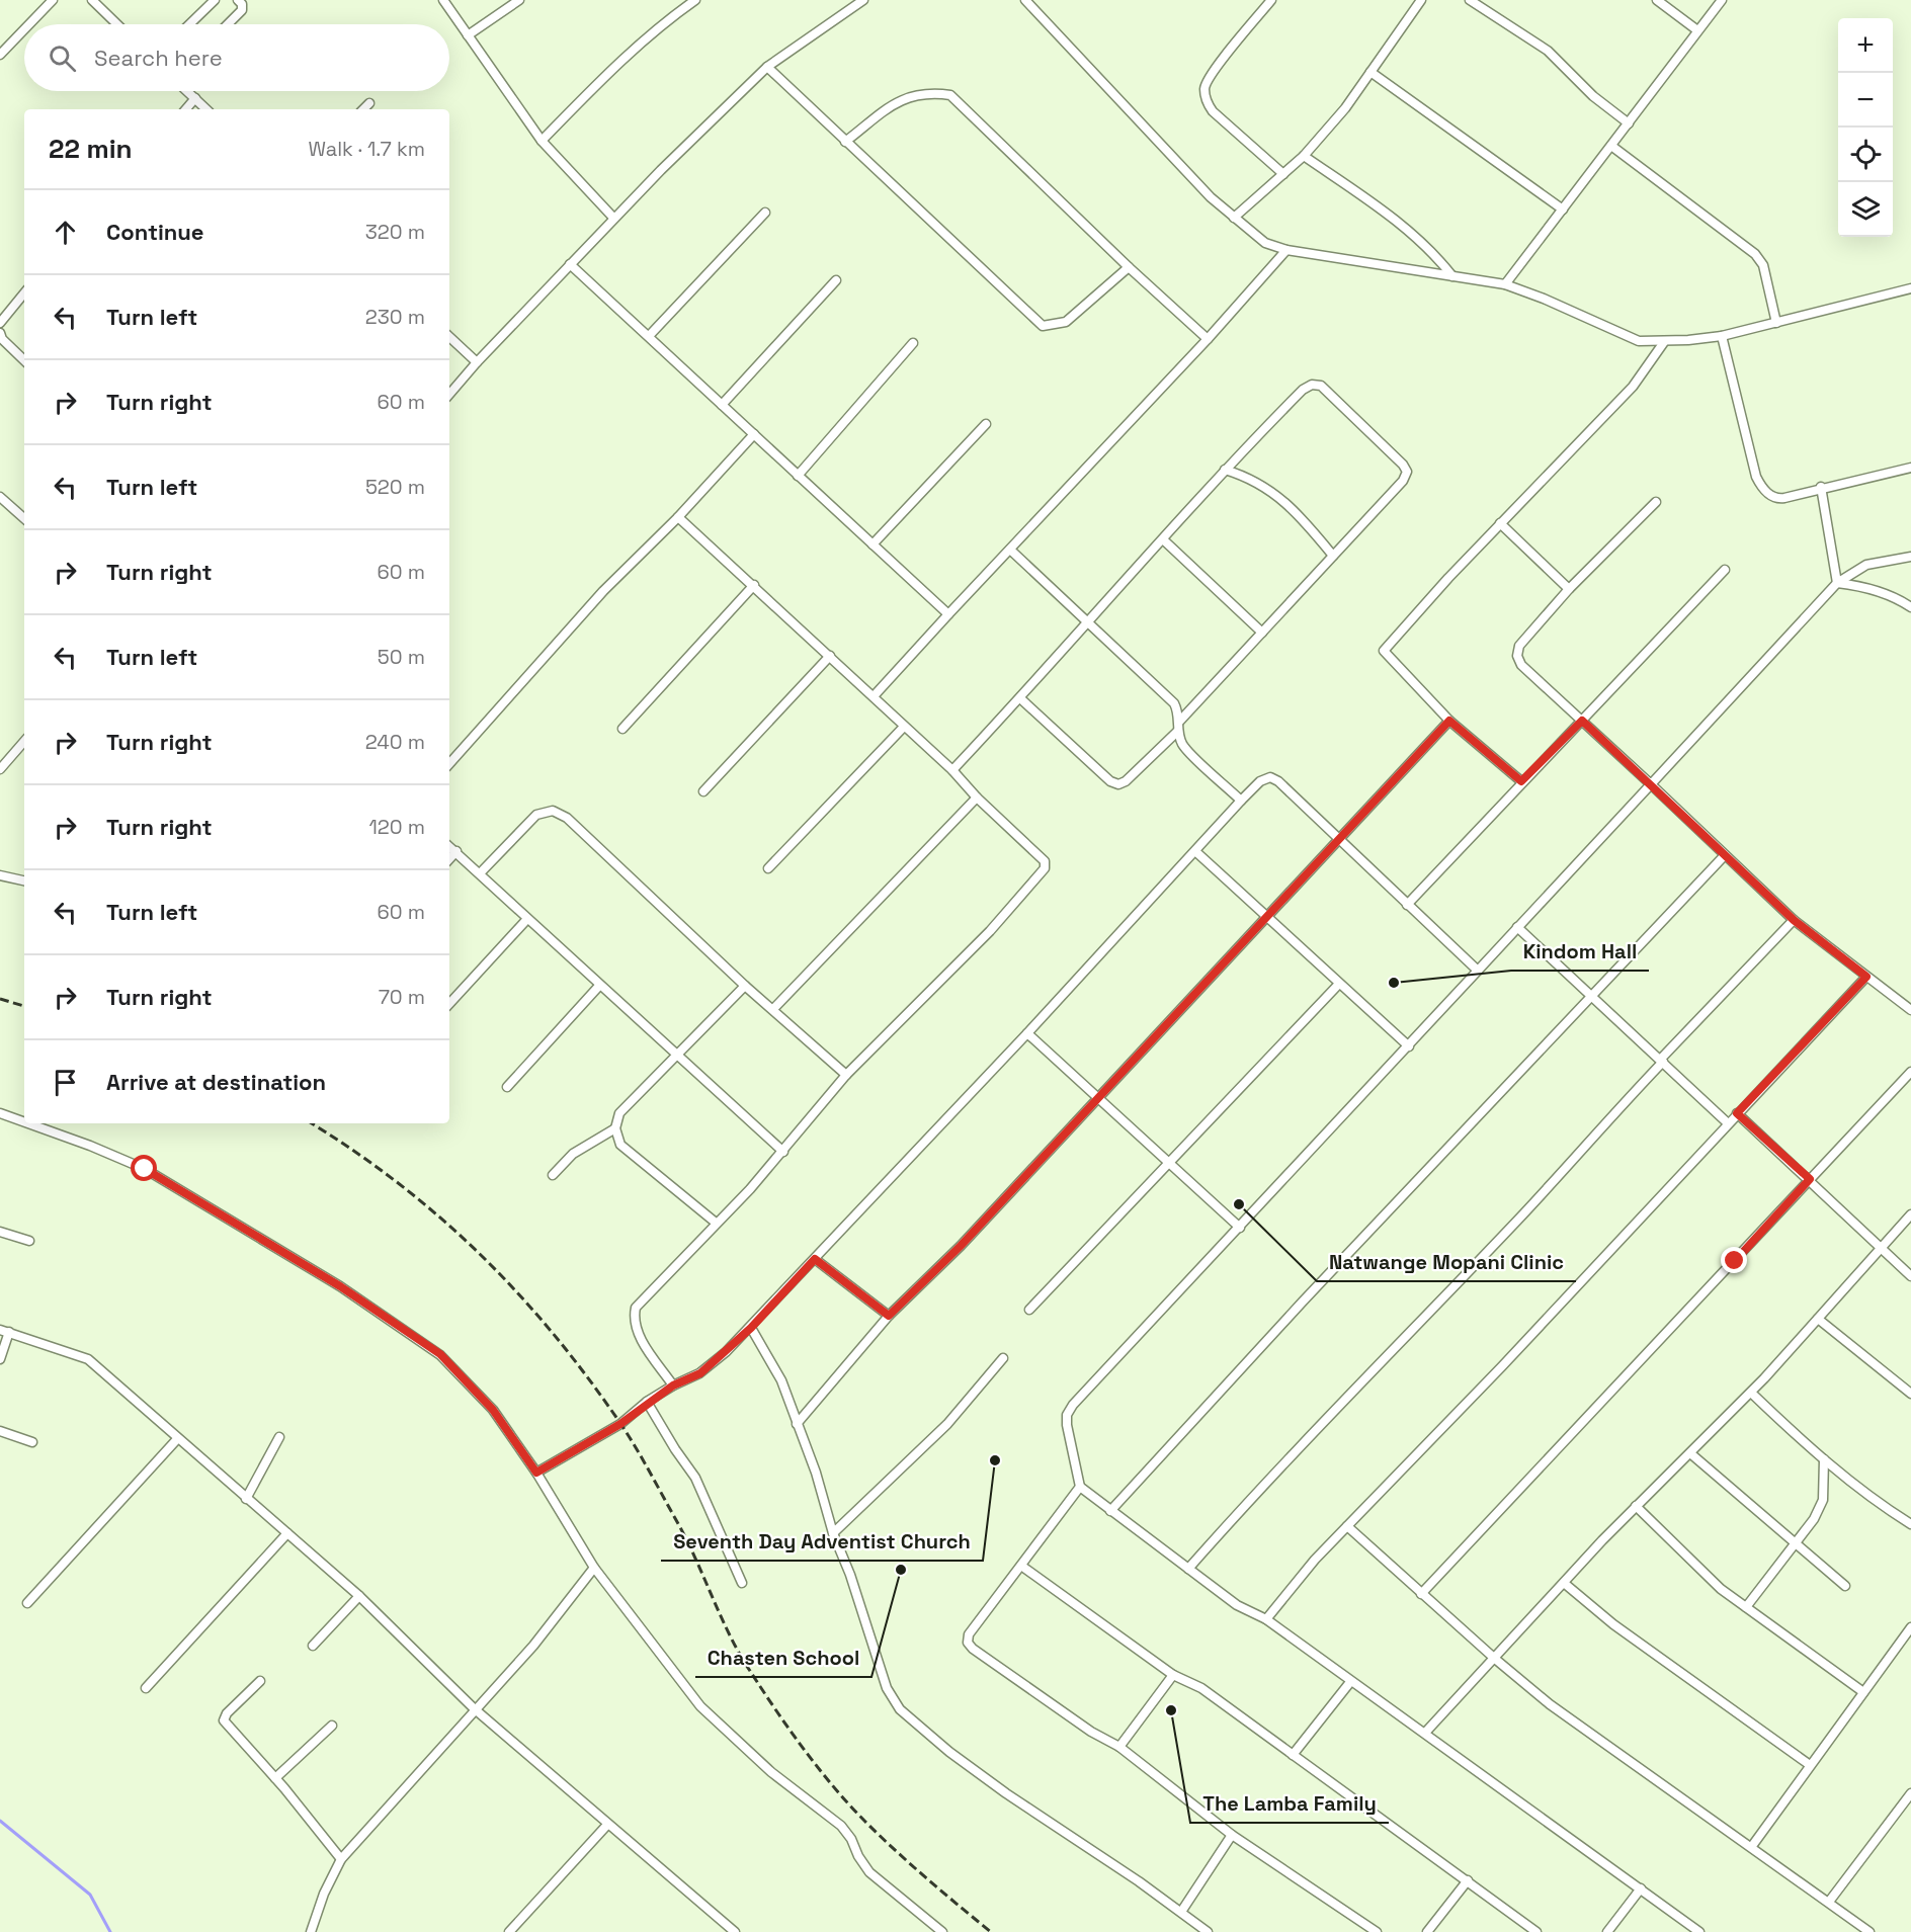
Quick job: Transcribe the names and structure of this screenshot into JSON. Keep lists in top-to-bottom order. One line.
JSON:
{"places":["Kindom Hall","Natwange Mopani Clinic","Seventh Day Adventist Church","Chasten School","The Lamba Family"],"page":{"map_buttons":["+","−"],"search":"Search here","heading":["22 min","Walk · 1.7 km"],"list":[["Continue","320 m"],["Turn left","230 m"],["Turn right","60 m"],["Turn left","520 m"],["Turn right","60 m"],["Turn left","50 m"],["Turn right","240 m"],["Turn right","120 m"],["Turn left","60 m"],["Turn right","70 m"],"Arrive at destination"]}}
